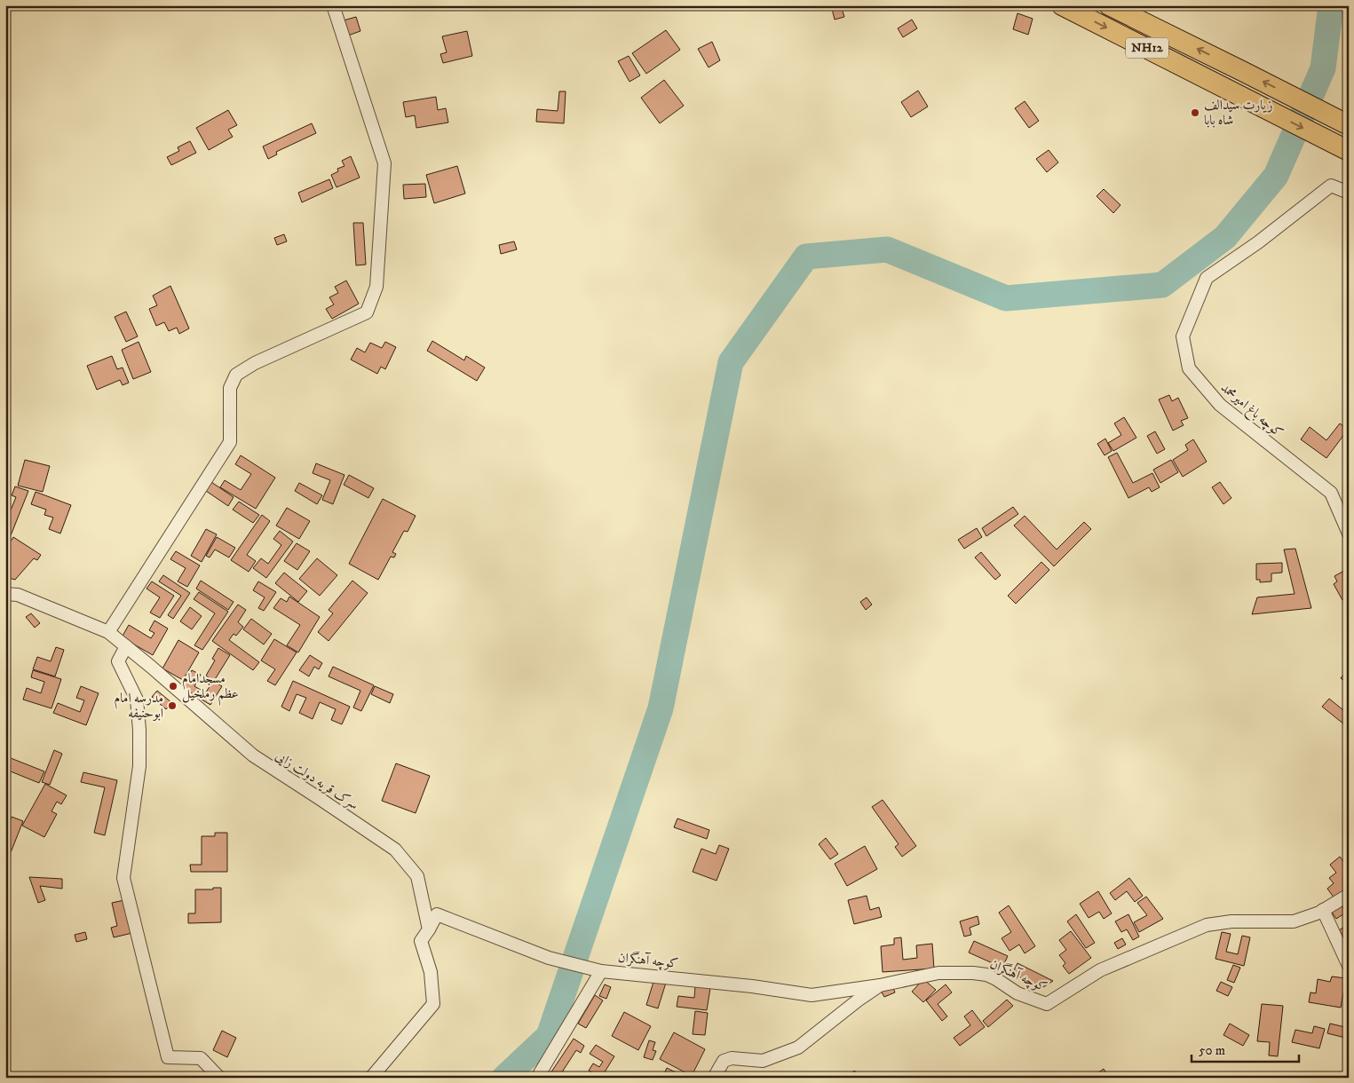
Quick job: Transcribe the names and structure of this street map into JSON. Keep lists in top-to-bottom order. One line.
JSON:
{"streets":{"highway":["NH12"],"street":["کوچه باغ امیرمحمد","سرک قریه دولت زایی","کوچه آهنگران"]},"crossings":[["سرک قریه دولت زایی","کوچه آهنگران"]],"places":["زیارت سیدالف شاه بابا","مسجدامام عظم رملخیل","مدرسه امام ابوحنیفه"],"scale_bar":"50 m"}
